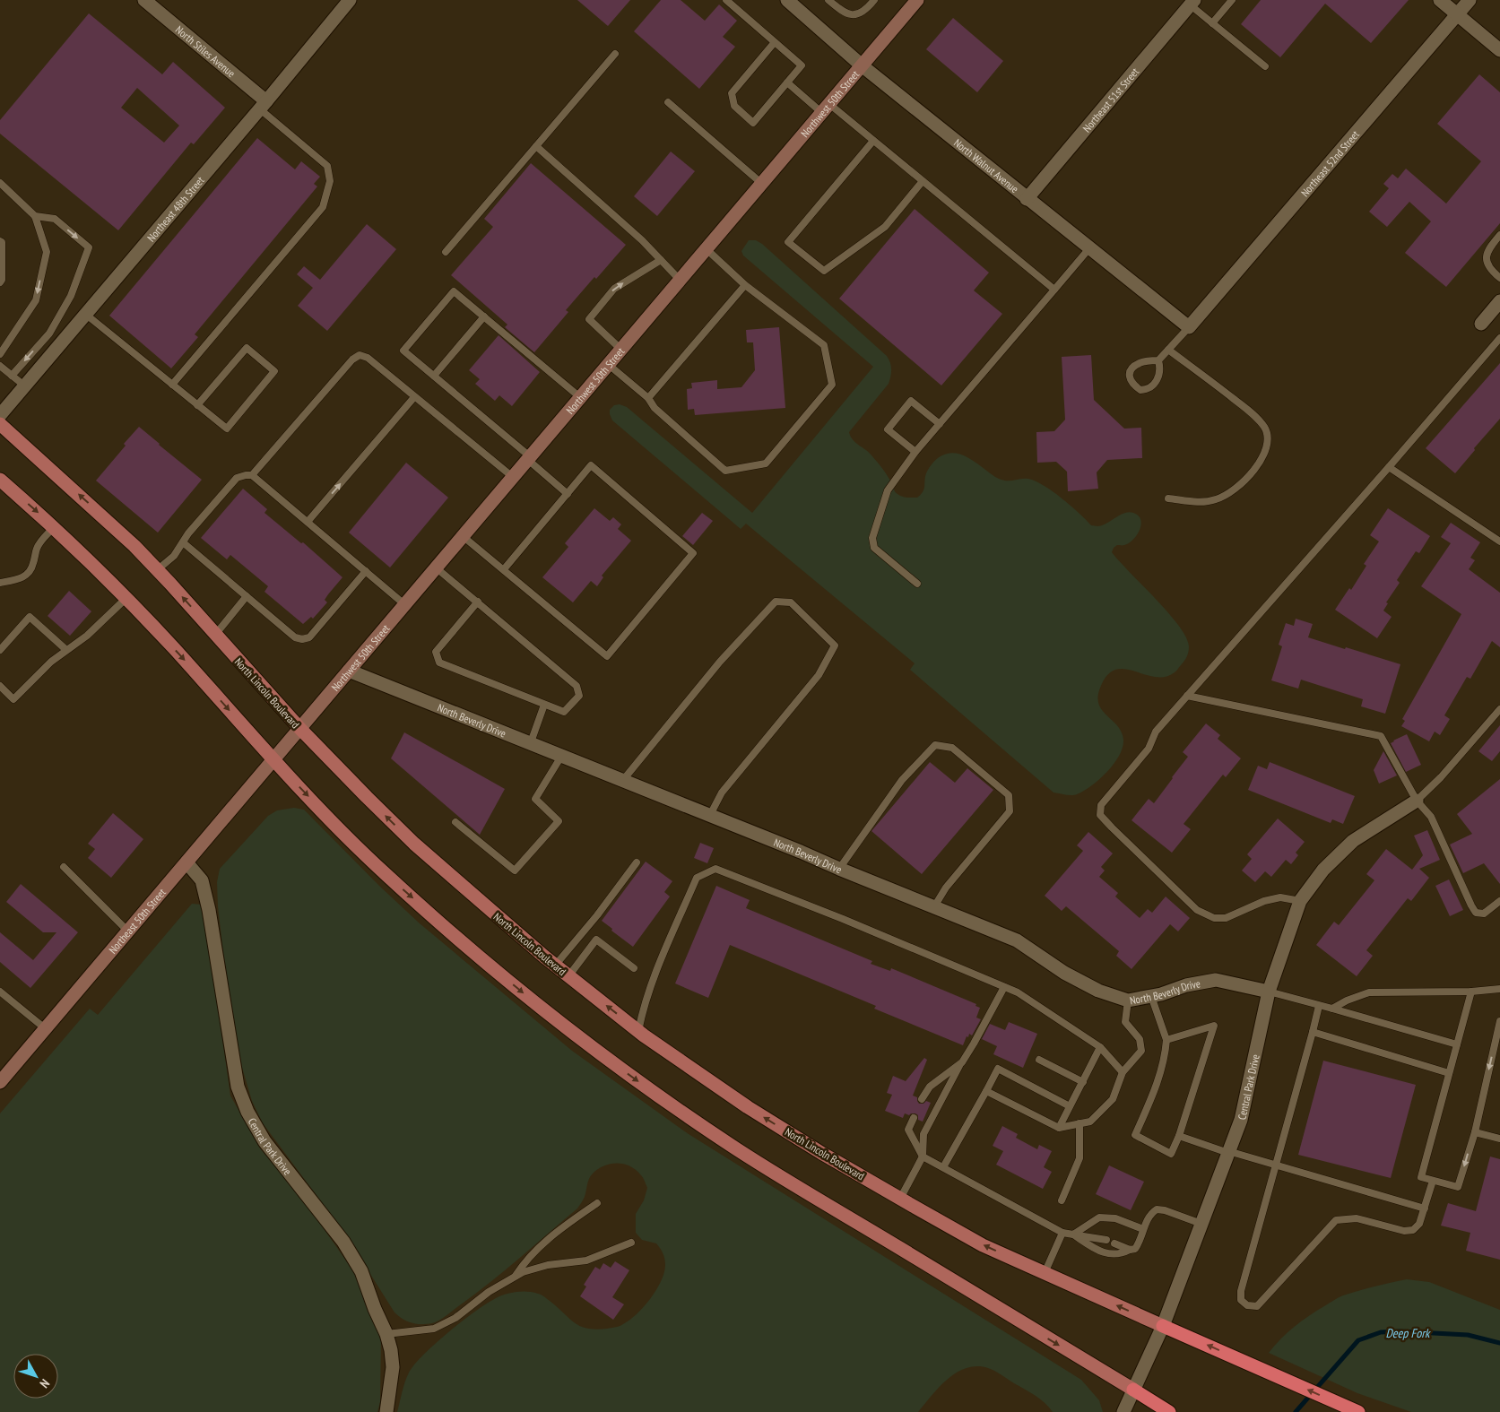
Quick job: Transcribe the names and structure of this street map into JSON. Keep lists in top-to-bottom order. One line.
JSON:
{"streets":{"main road":["Northwest 50th Street","North Lincoln Boulevard","Northeast 50th Street"],"street":["North Stiles Avenue","Northeast 51st Street","Northeast 52nd Street","North Walnut Avenue","Northeast 48th Street","North Beverly Drive","Central Park Drive"]},"crossings":[["North Stiles Avenue","Northeast 48th Street"],["Northeast 51st Street","North Walnut Avenue"],["Northwest 50th Street","North Walnut Avenue"],["Northwest 50th Street","North Lincoln Boulevard"],["Northwest 50th Street","North Beverly Drive"],["Northwest 50th Street","Northeast 50th Street"],["Northeast 52nd Street","North Walnut Avenue"],["North Lincoln Boulevard","Central Park Drive"],["North Beverly Drive","Central Park Drive"],["Northeast 50th Street","Central Park Drive"]],"water":["Deep Fork"],"north":"bottom right"}
